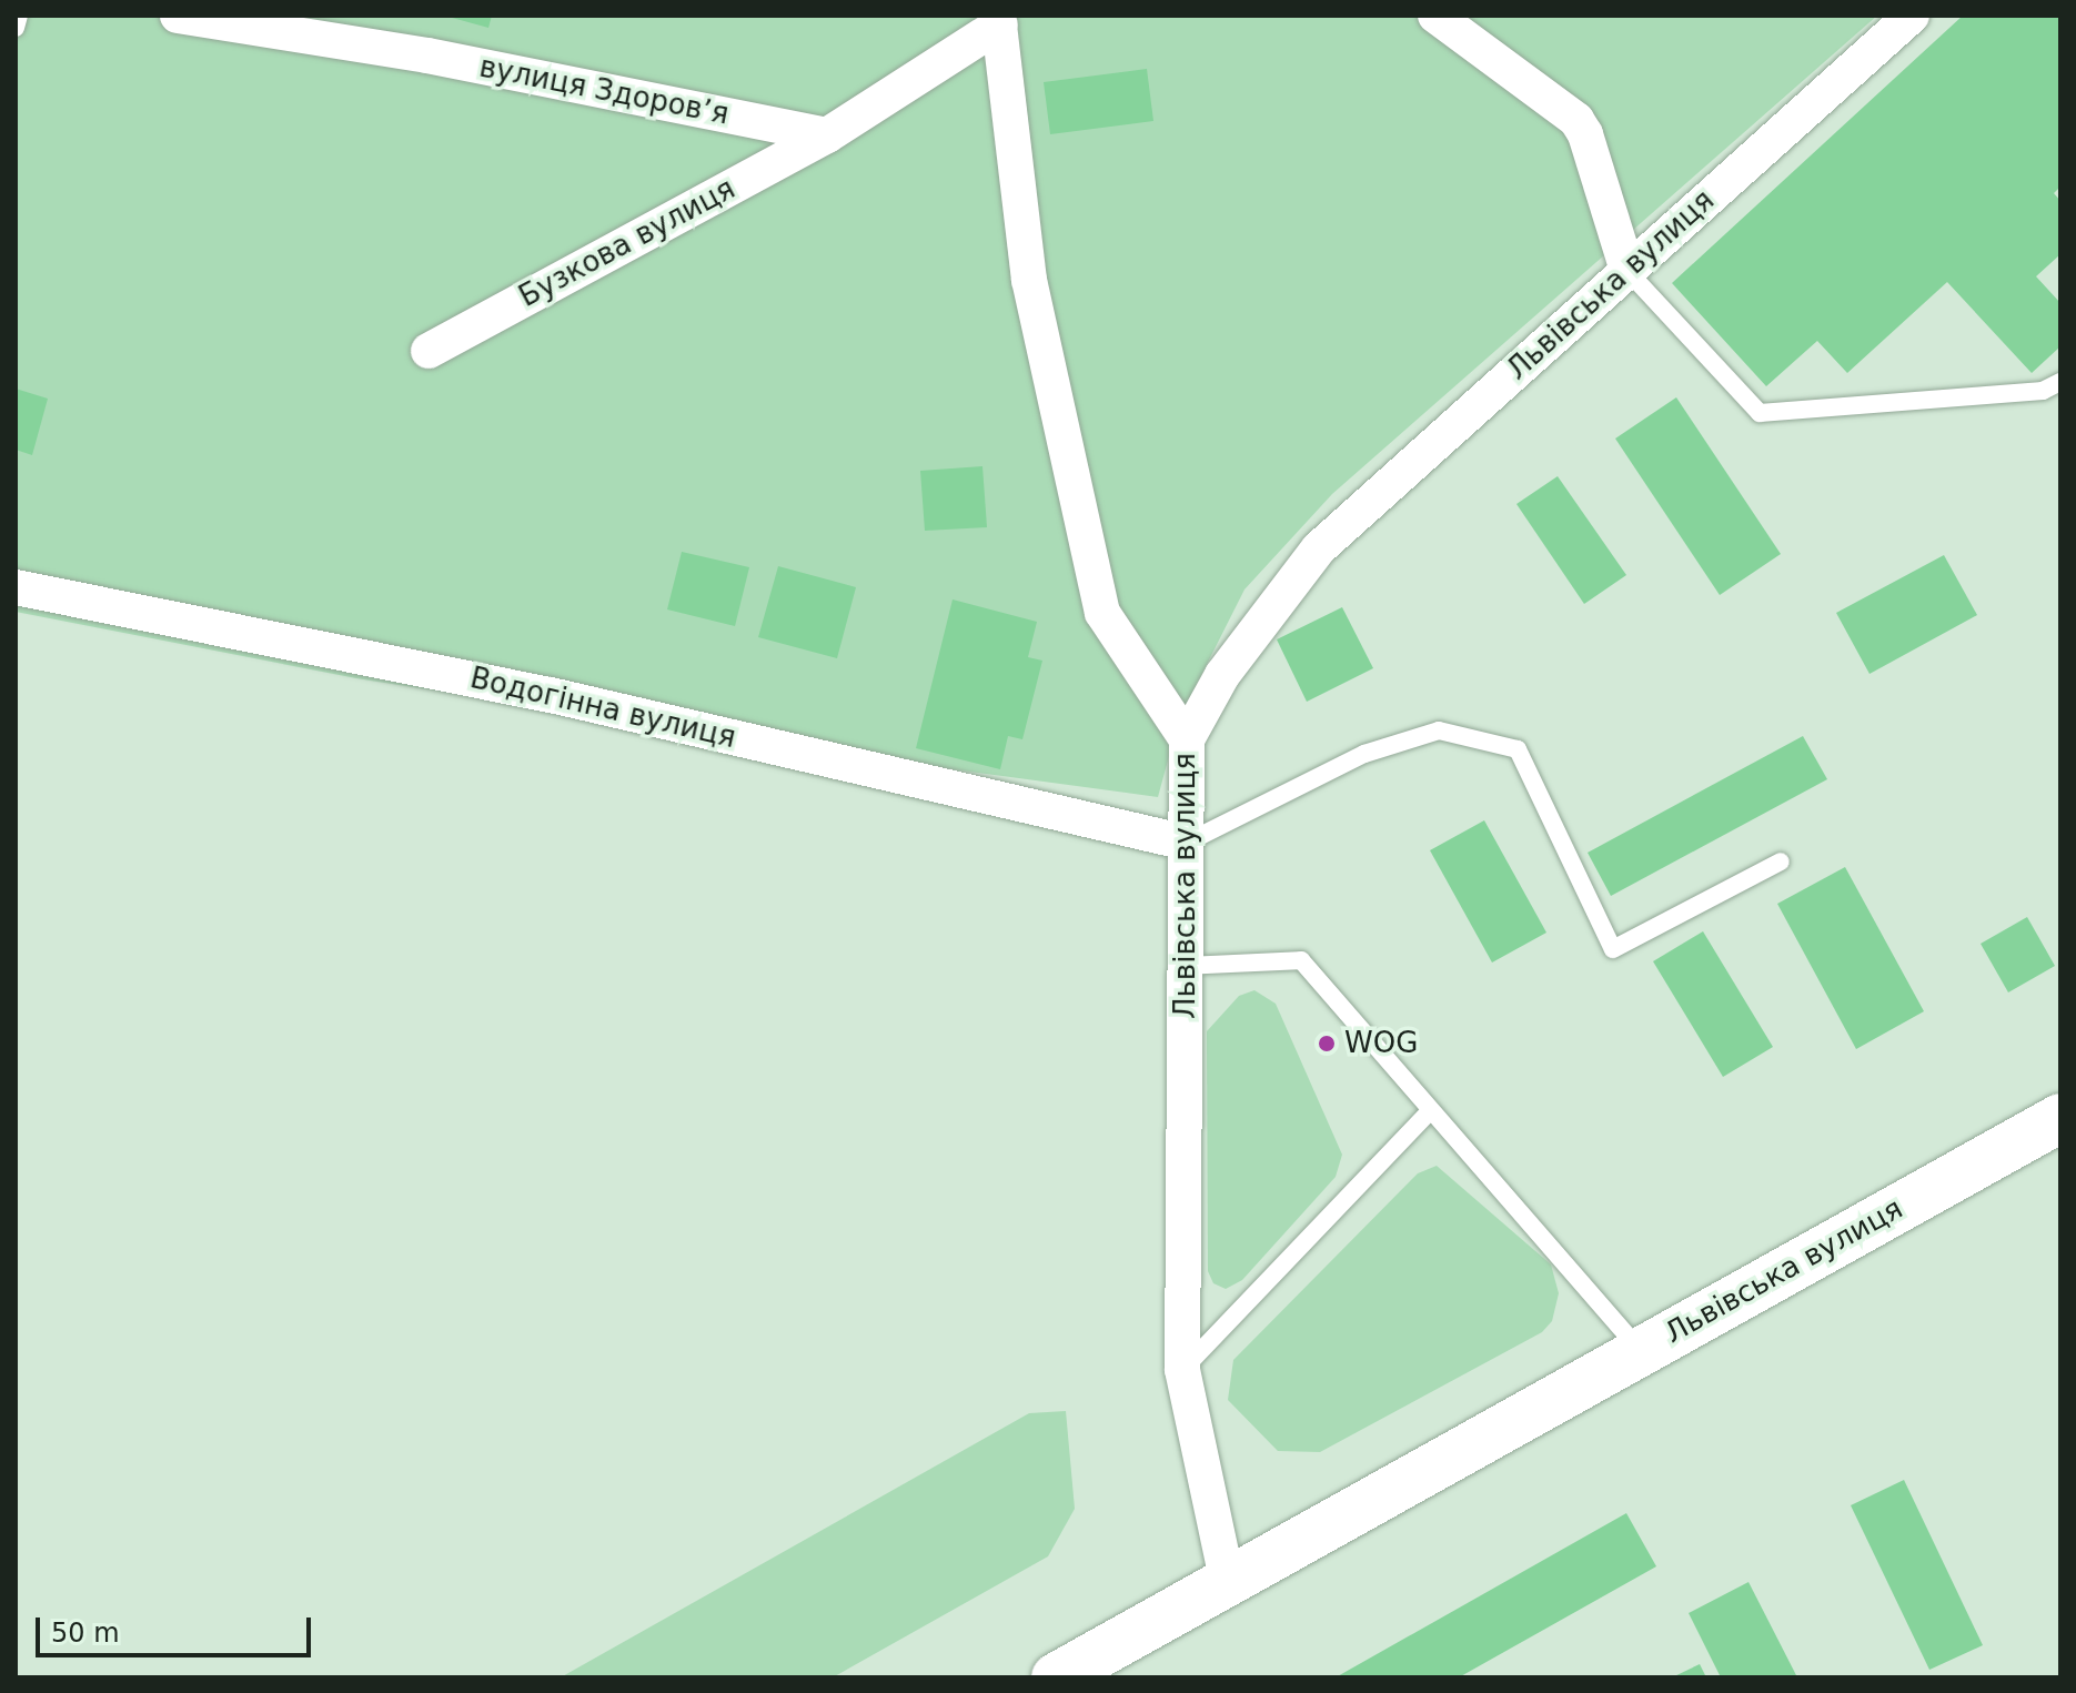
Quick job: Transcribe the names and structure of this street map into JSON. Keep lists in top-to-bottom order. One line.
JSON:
{"streets":{"highway":["Львівська вулиця"],"street":["вулиця Здоровʼя","Бузкова вулиця","Водогінна вулиця"]},"crossings":[["вулиця Здоровʼя","Бузкова вулиця"],["Львівська вулиця","Водогінна вулиця"]],"places":["WOG"],"scale_bar":"50 m"}
